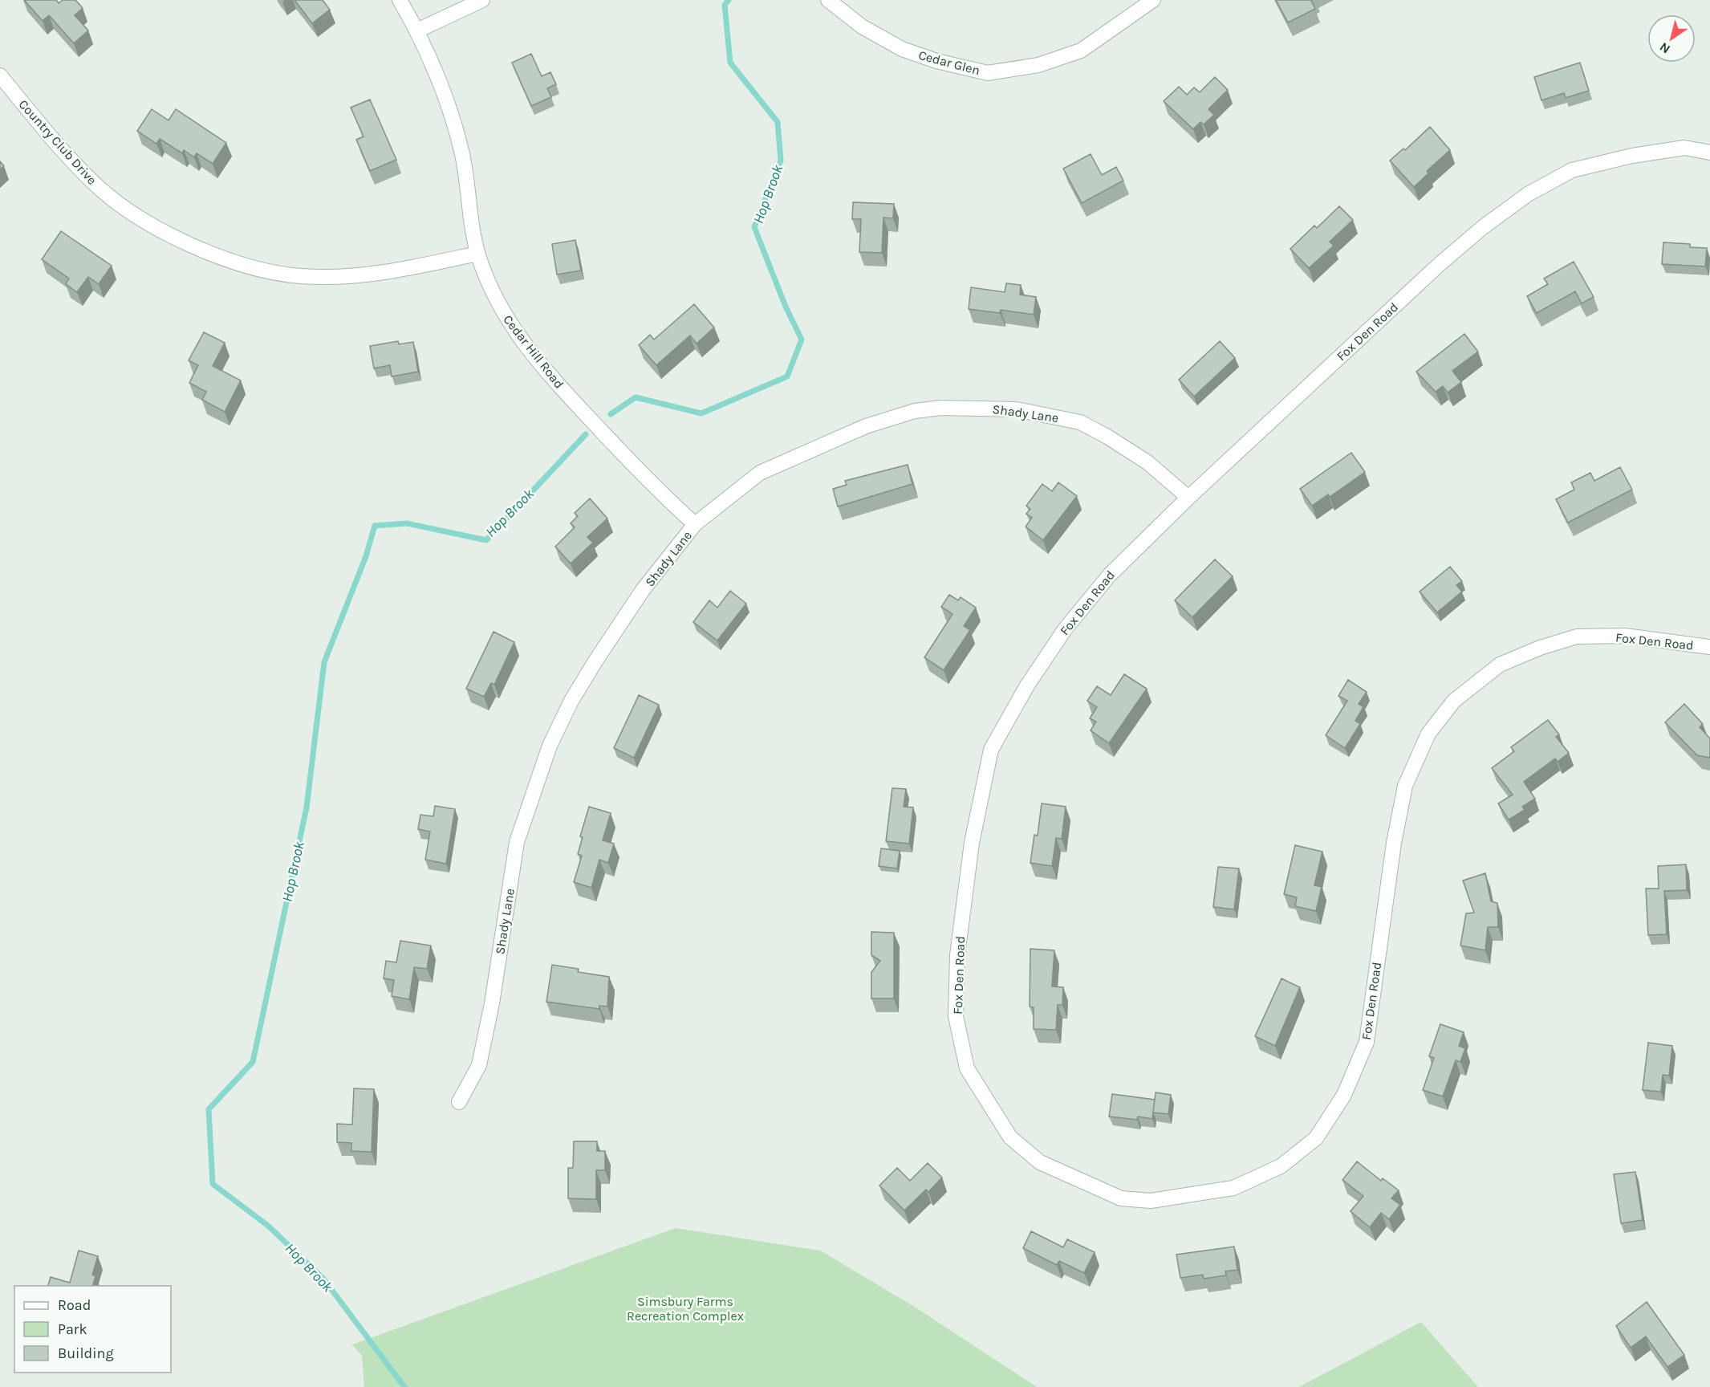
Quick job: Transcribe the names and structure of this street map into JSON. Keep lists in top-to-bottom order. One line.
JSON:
{"streets":{"street":["Cedar Glen","Country Club Drive","Fox Den Road","Cedar Hill Road","Shady Lane"]},"crossings":[["Country Club Drive","Cedar Hill Road"],["Fox Den Road","Shady Lane"],["Cedar Hill Road","Shady Lane"]],"water":["Hop Brook"],"parks":["Simsbury Farms Recreation Complex"],"legend":["Road","Park","Building"],"north":"bottom left"}
